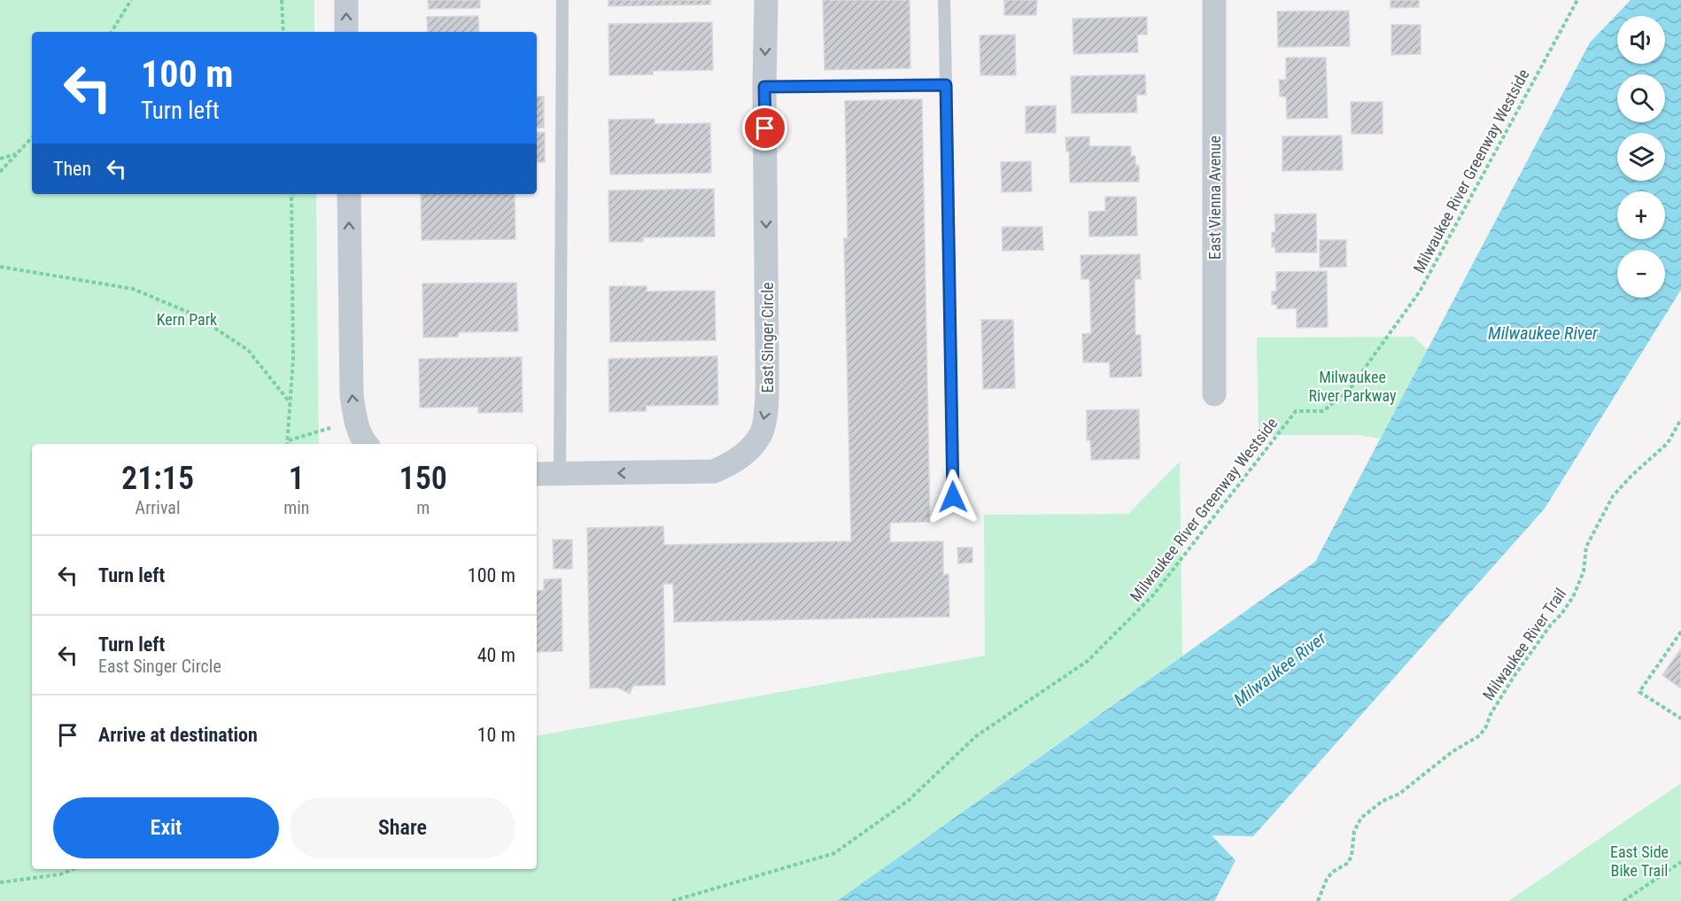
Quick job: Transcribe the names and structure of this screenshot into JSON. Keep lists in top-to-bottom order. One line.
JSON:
{"streets":{"street":["East Vienna Avenue","East Singer Circle"],"path":["Milwaukee River Greenway Westside","Milwaukee River Trail"]},"water":["Milwaukee River"],"parks":["Kern Park","Milwaukee River Parkway","East Side Bike Trail"],"page":{"map_buttons":["+","−"],"turn":["100 m","Turn left"],"then":"Then","eta":["21:15","Arrival","1","min","150","m"],"list":[{"name":"Turn left","value":"100 m"},{"name":"Turn left","note":"East Singer Circle","value":"40 m"},{"name":"Arrive at destination","value":"10 m"}],"buttons":["Exit","Share"]}}
